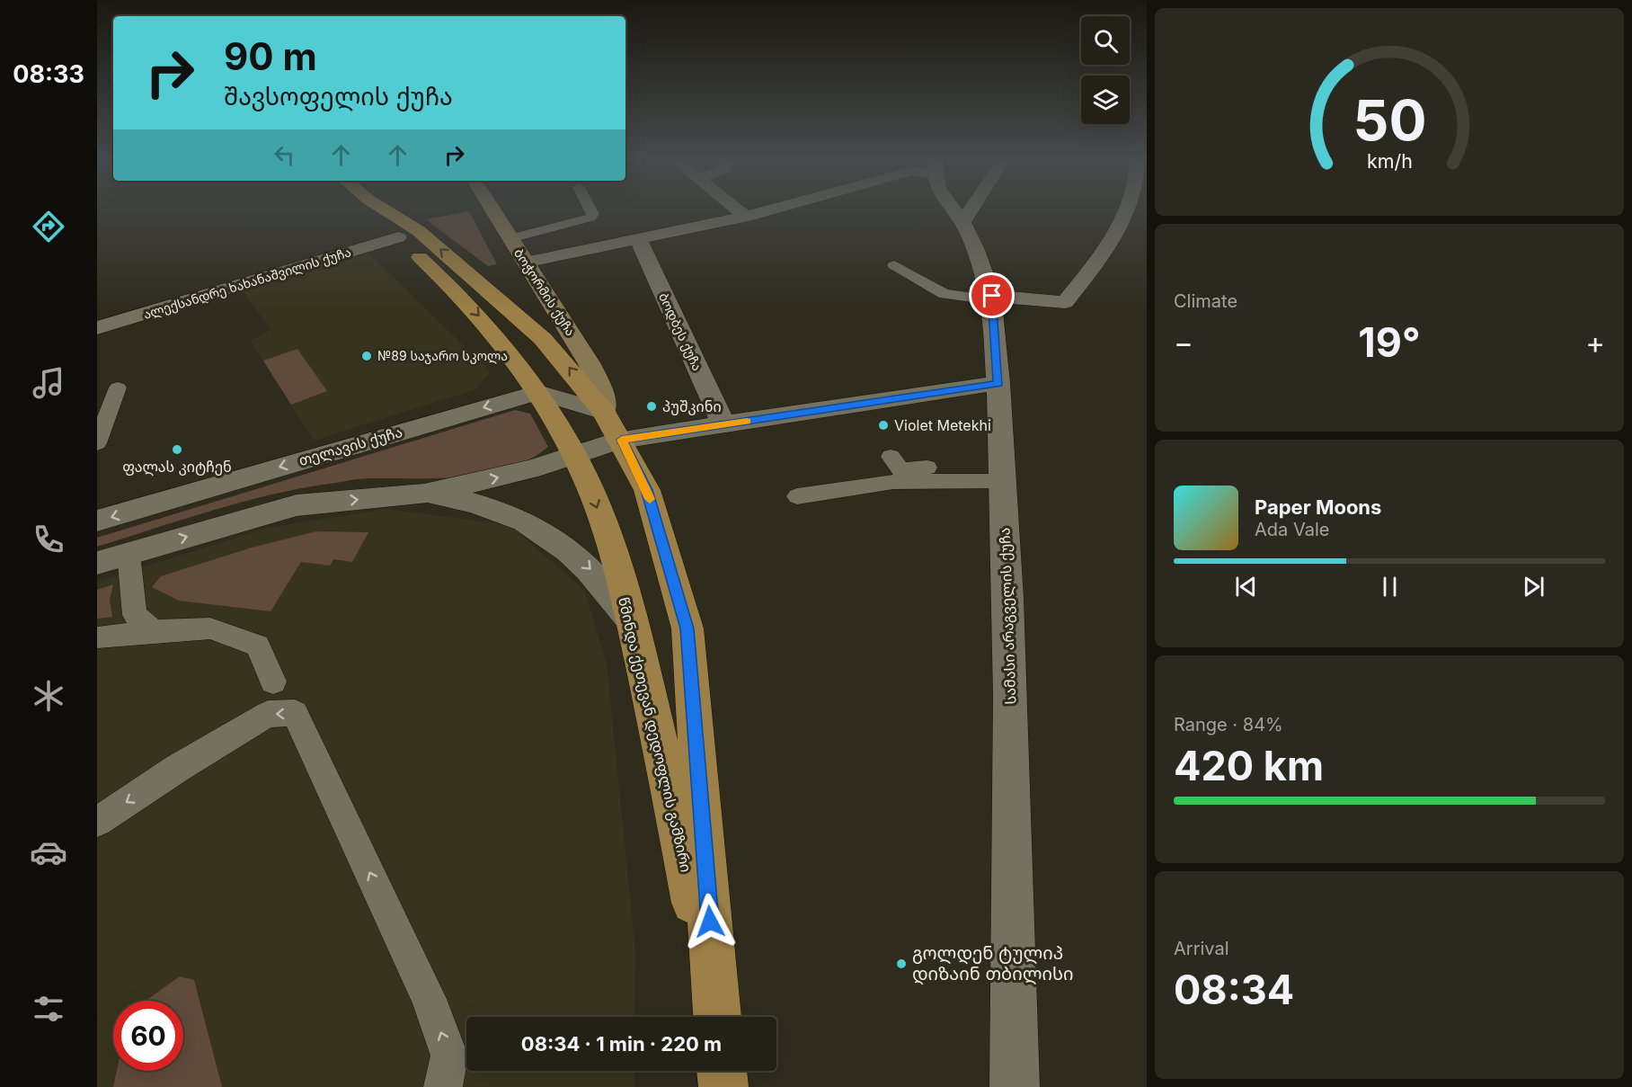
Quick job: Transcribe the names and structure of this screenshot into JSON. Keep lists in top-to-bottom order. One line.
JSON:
{"streets":{"main road":["ბოჭორმის ქუჩა","წმინდა ქეთევან დედოფლის გამზირი"],"street":["ალექსანდრე ხახანაშვილის ქუჩა","ბოდბეს ქუჩა","თელავის ქუჩა","სამასი არაგველის ქუჩა"]},"crossings":[["ალექსანდრე ხახანაშვილის ქუჩა","წმინდა ქეთევან დედოფლის გამზირი"],["ბოჭორმის ქუჩა","წმინდა ქეთევან დედოფლის გამზირი"],["თელავის ქუჩა","წმინდა ქეთევან დედოფლის გამზირი"]],"places":["№89 საჯარო სკოლა","პუშკინი","Violet Metekhi","ფალას კიტჩენ","გოლდენ ტულიპ დიზაინ თბილისი"],"page":{"tabs":"08:33","turn":["90 m","შავსოფელის ქუჩა"],"tile":["Climate",["Range · 84%","420 km"],["Arrival","08:34"]],"heat":["−","19°","+"],"song":["Paper Moons","Ada Vale"],"limit":"60","trip":"08:34 · 1 min · 220 m","gauge":["50","km/h"]}}
